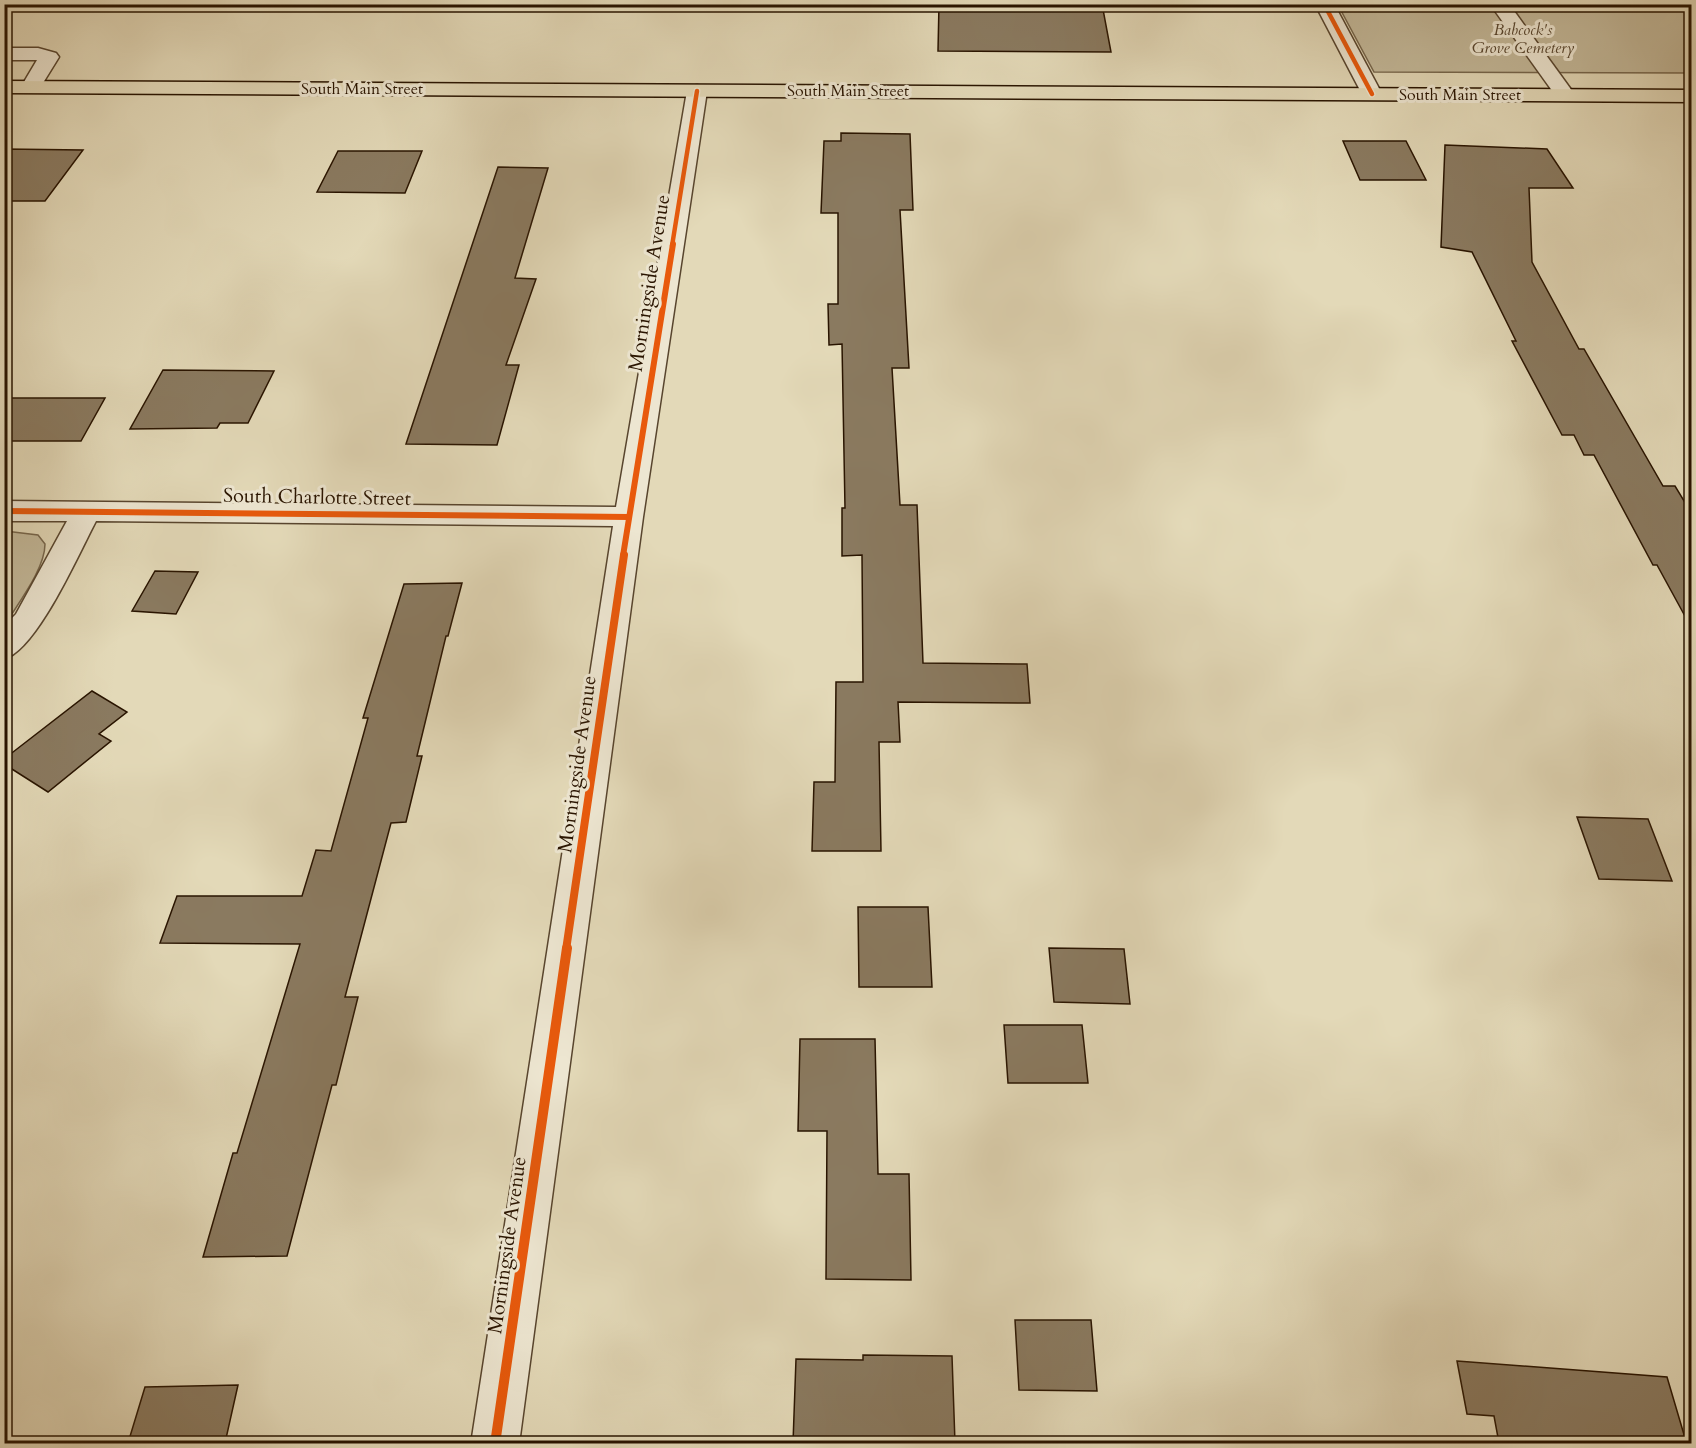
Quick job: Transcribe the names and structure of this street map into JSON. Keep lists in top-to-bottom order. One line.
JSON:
{"streets":{"main road":["South Main Street"],"street":["Morningside Avenue","South Charlotte Street"]},"crossings":[["South Main Street","Morningside Avenue"],["Morningside Avenue","South Charlotte Street"]],"parks":["Babcock's Grove Cemetery"]}
